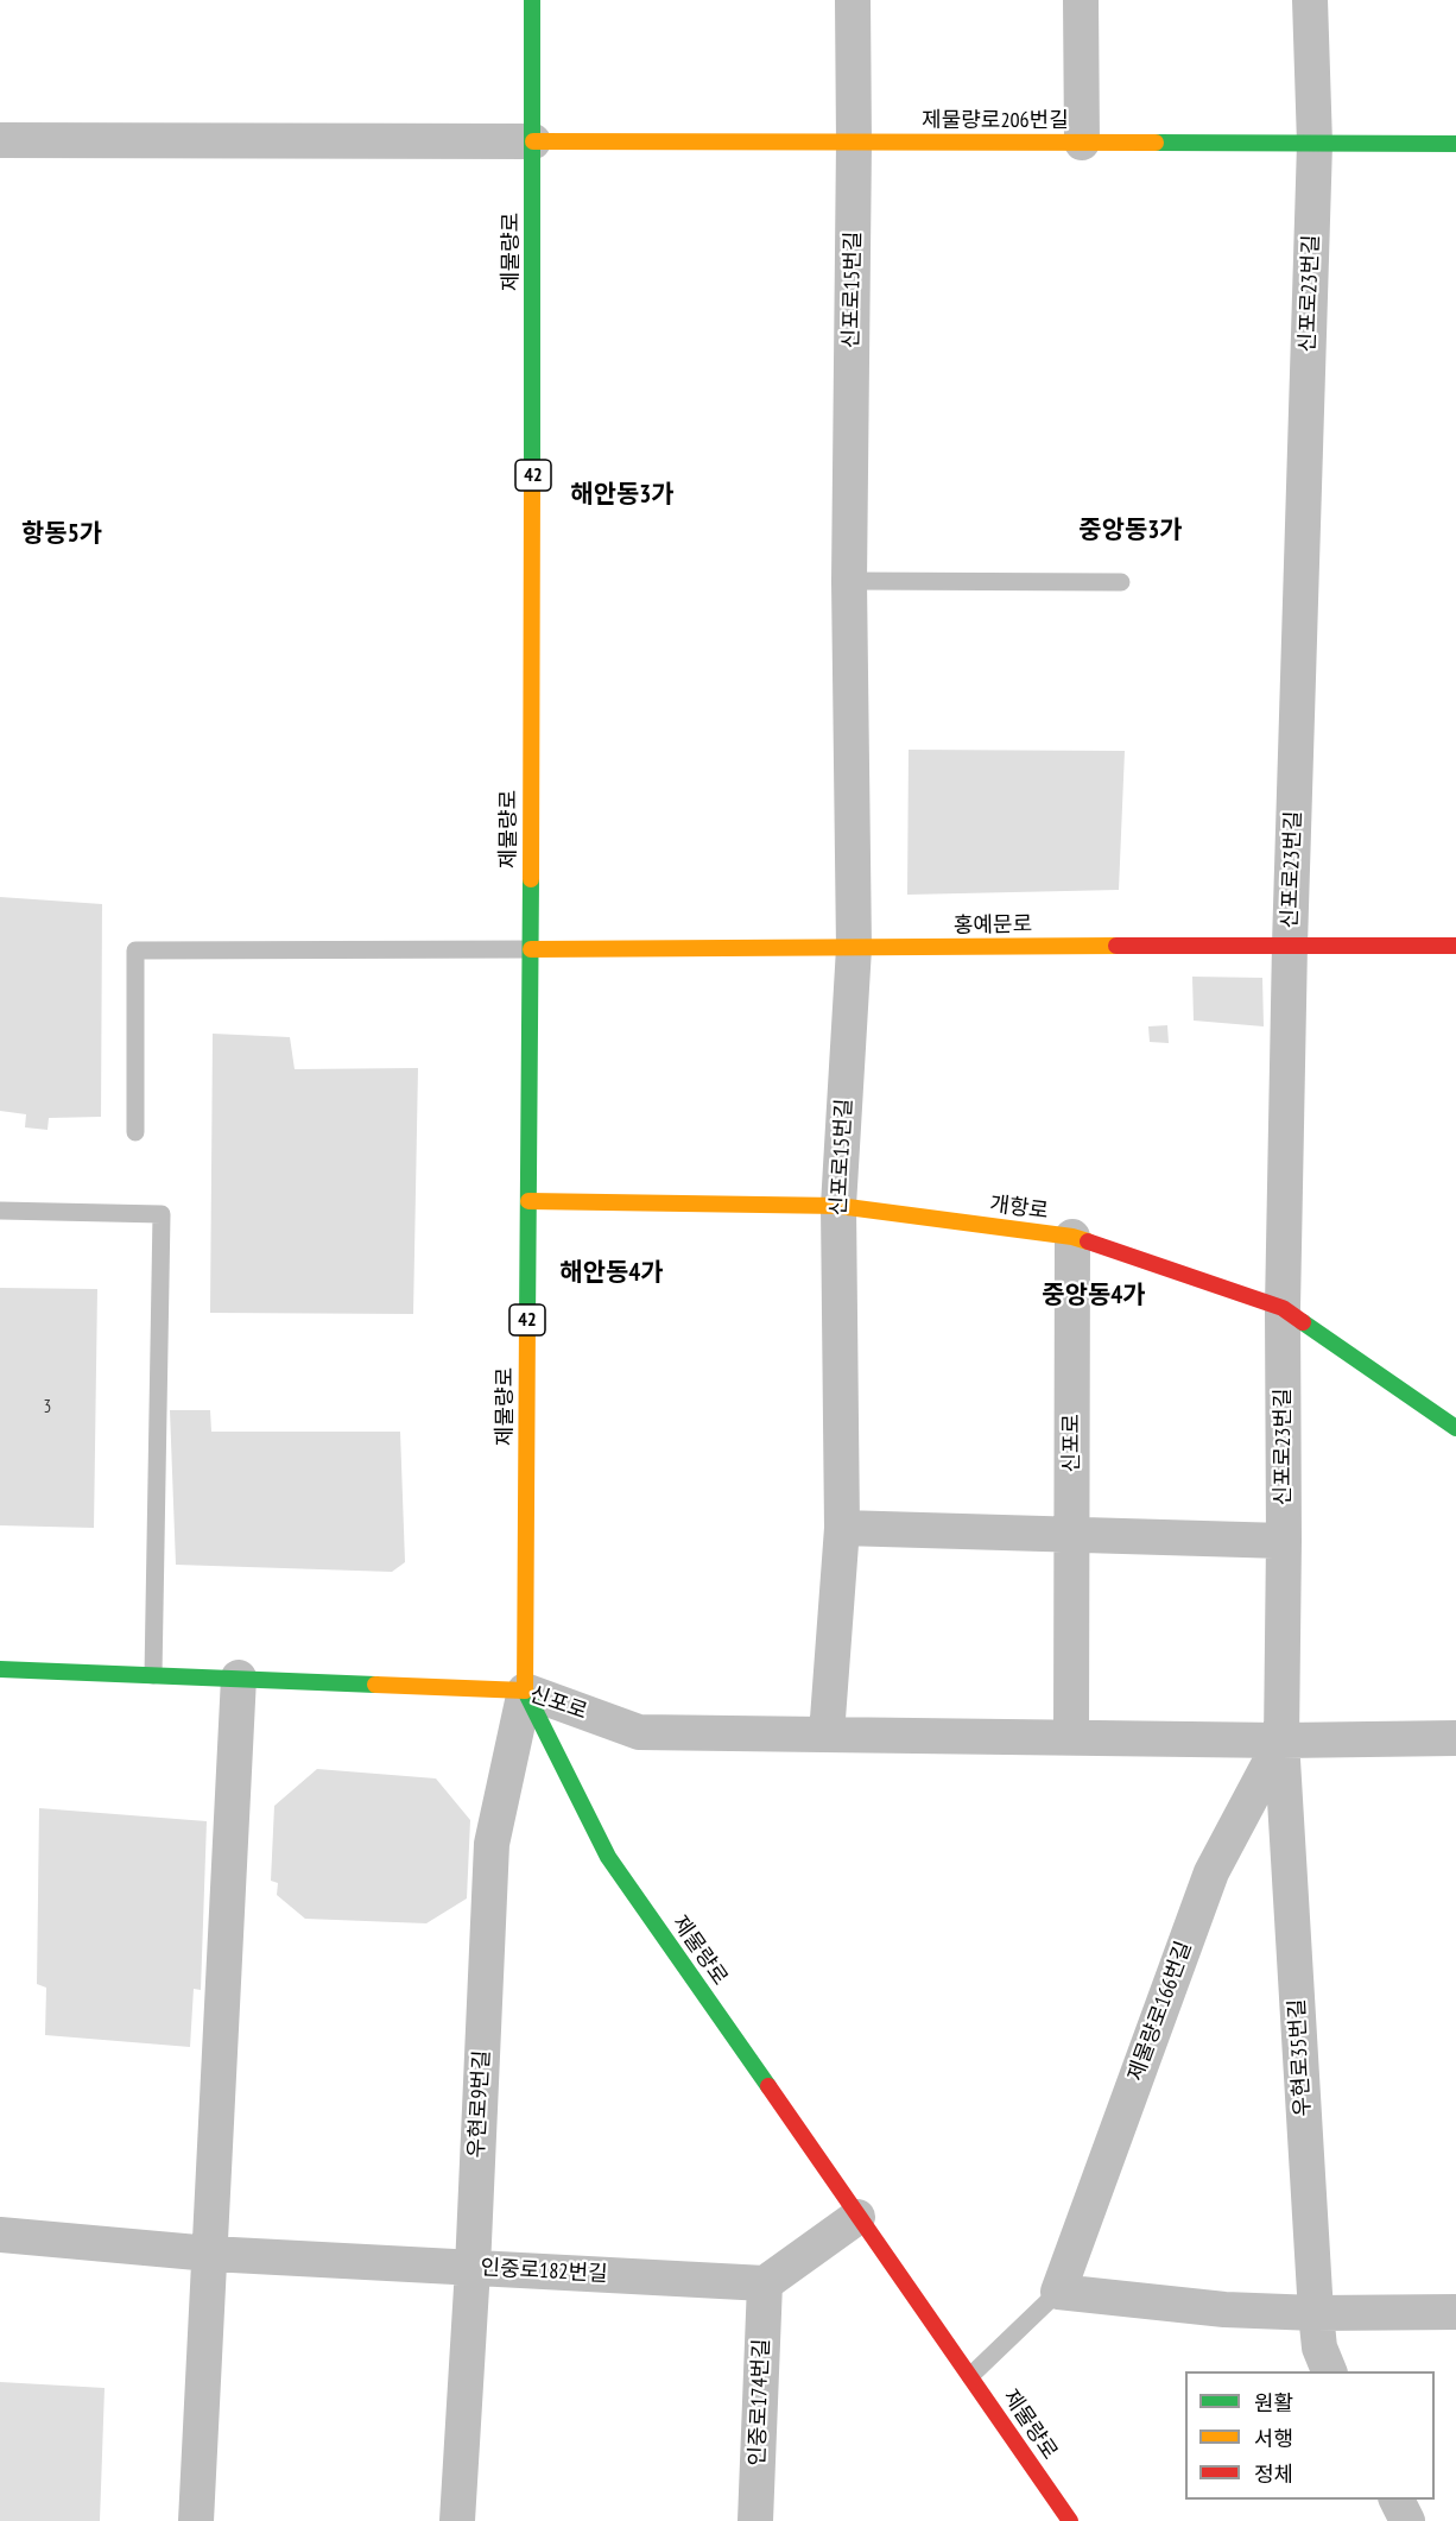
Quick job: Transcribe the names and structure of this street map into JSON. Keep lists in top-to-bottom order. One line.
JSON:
{"streets":{"main road":["제물량로206번길","제물량로","42","홍예문로","개항로","신포로"],"street":["신포로15번길","신포로23번길","제물량로166번길","우현로35번길","우현로9번길","인중로182번길","인중로174번길"]},"crossings":[["제물량로206번길","제물량로"],["제물량로206번길","신포로15번길"],["제물량로206번길","신포로23번길"],["제물량로","홍예문로"],["제물량로","개항로"],["제물량로","신포로"],["제물량로","제물량로166번길"],["제물량로","우현로9번길"],["신포로15번길","홍예문로"],["신포로15번길","개항로"],["신포로15번길","신포로"],["신포로23번길","홍예문로"],["신포로23번길","개항로"],["신포로23번길","신포로"],["신포로23번길","제물량로166번길"],["신포로23번길","우현로35번길"],["개항로","신포로"],["신포로","제물량로166번길"],["신포로","우현로35번길"],["신포로","우현로9번길"],["제물량로166번길","우현로35번길"],["우현로9번길","인중로182번길"],["인중로182번길","인중로174번길"]],"districts":["해안동3가","중앙동3가","항동5가","해안동4가","중앙동4가"],"house_numbers":["3"],"legend":["원활","서행","정체"]}
